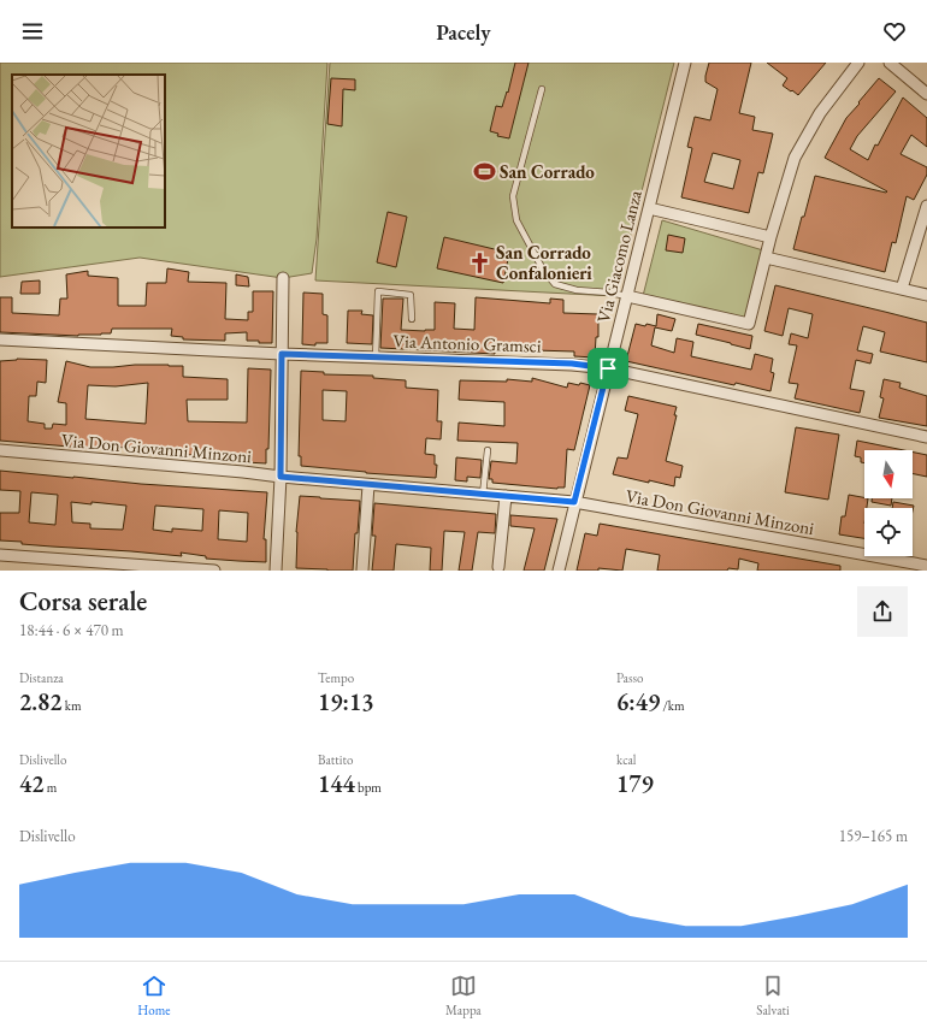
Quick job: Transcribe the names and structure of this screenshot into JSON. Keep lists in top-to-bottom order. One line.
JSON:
{"streets":{"street":["Via Giacomo Lanza","Via Antonio Gramsci","Via Don Giovanni Minzoni"]},"crossings":[["Via Giacomo Lanza","Via Antonio Gramsci"],["Via Giacomo Lanza","Via Don Giovanni Minzoni"]],"places":{"sports":["San Corrado"],"church":["San Corrado Confalonieri"]},"north":"bottom","page":{"header":"Pacely","heading":["Corsa serale","18:44 · 6 × 470 m"],"stats":[["Distanza","2.82 km"],["Tempo","19:13"],["Passo","6:49 /km"],["Dislivello","42 m"],["Battito","144 bpm"],["kcal","179"]],"chart":["Dislivello","159–165 m"],"tabs":["Home","Mappa","Salvati"]}}
